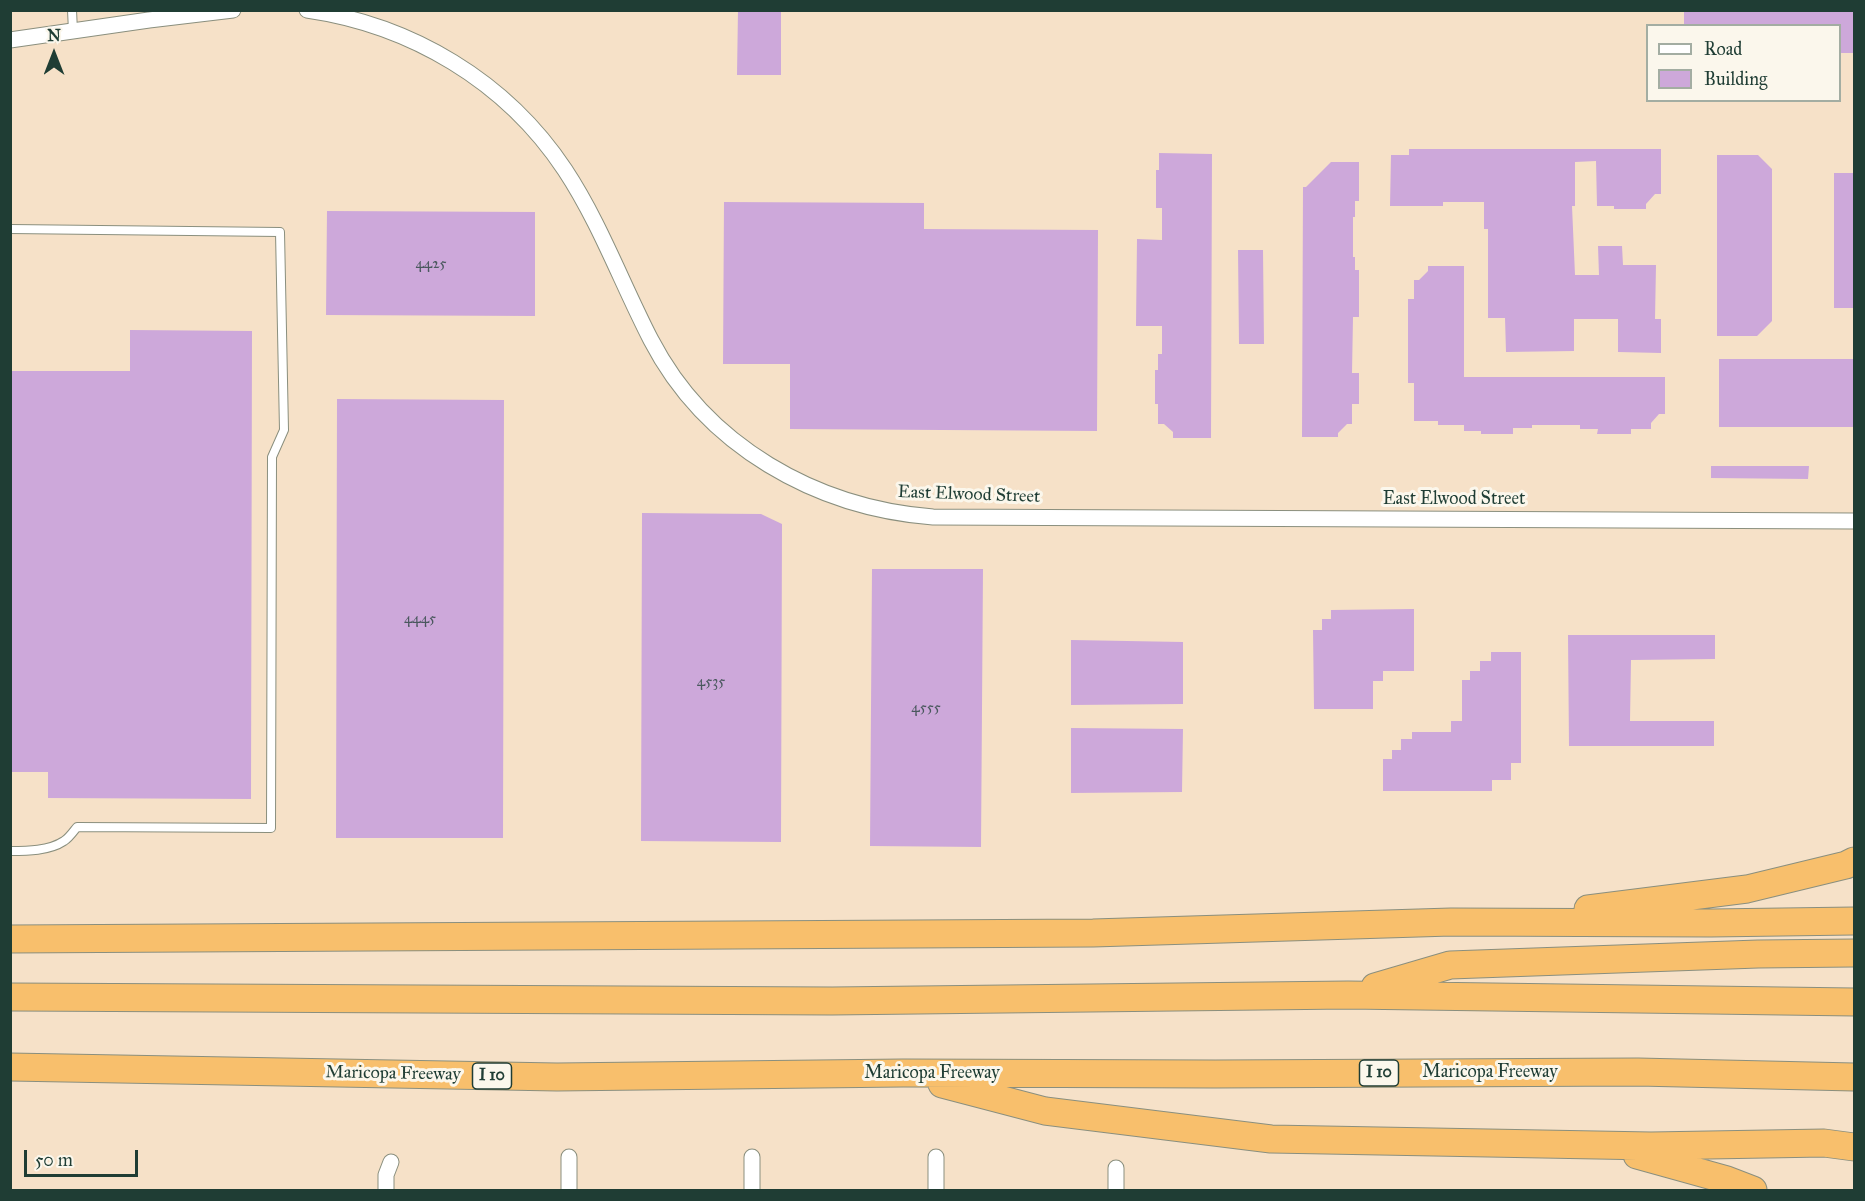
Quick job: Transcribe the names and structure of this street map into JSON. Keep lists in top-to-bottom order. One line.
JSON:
{"streets":{"highway":["I 10","Maricopa Freeway"],"street":["East Elwood Street"]},"house_numbers":["4425","4445","4535","4555"],"legend":["Road","Building"],"scale_bar":"50 m","north":"top"}
